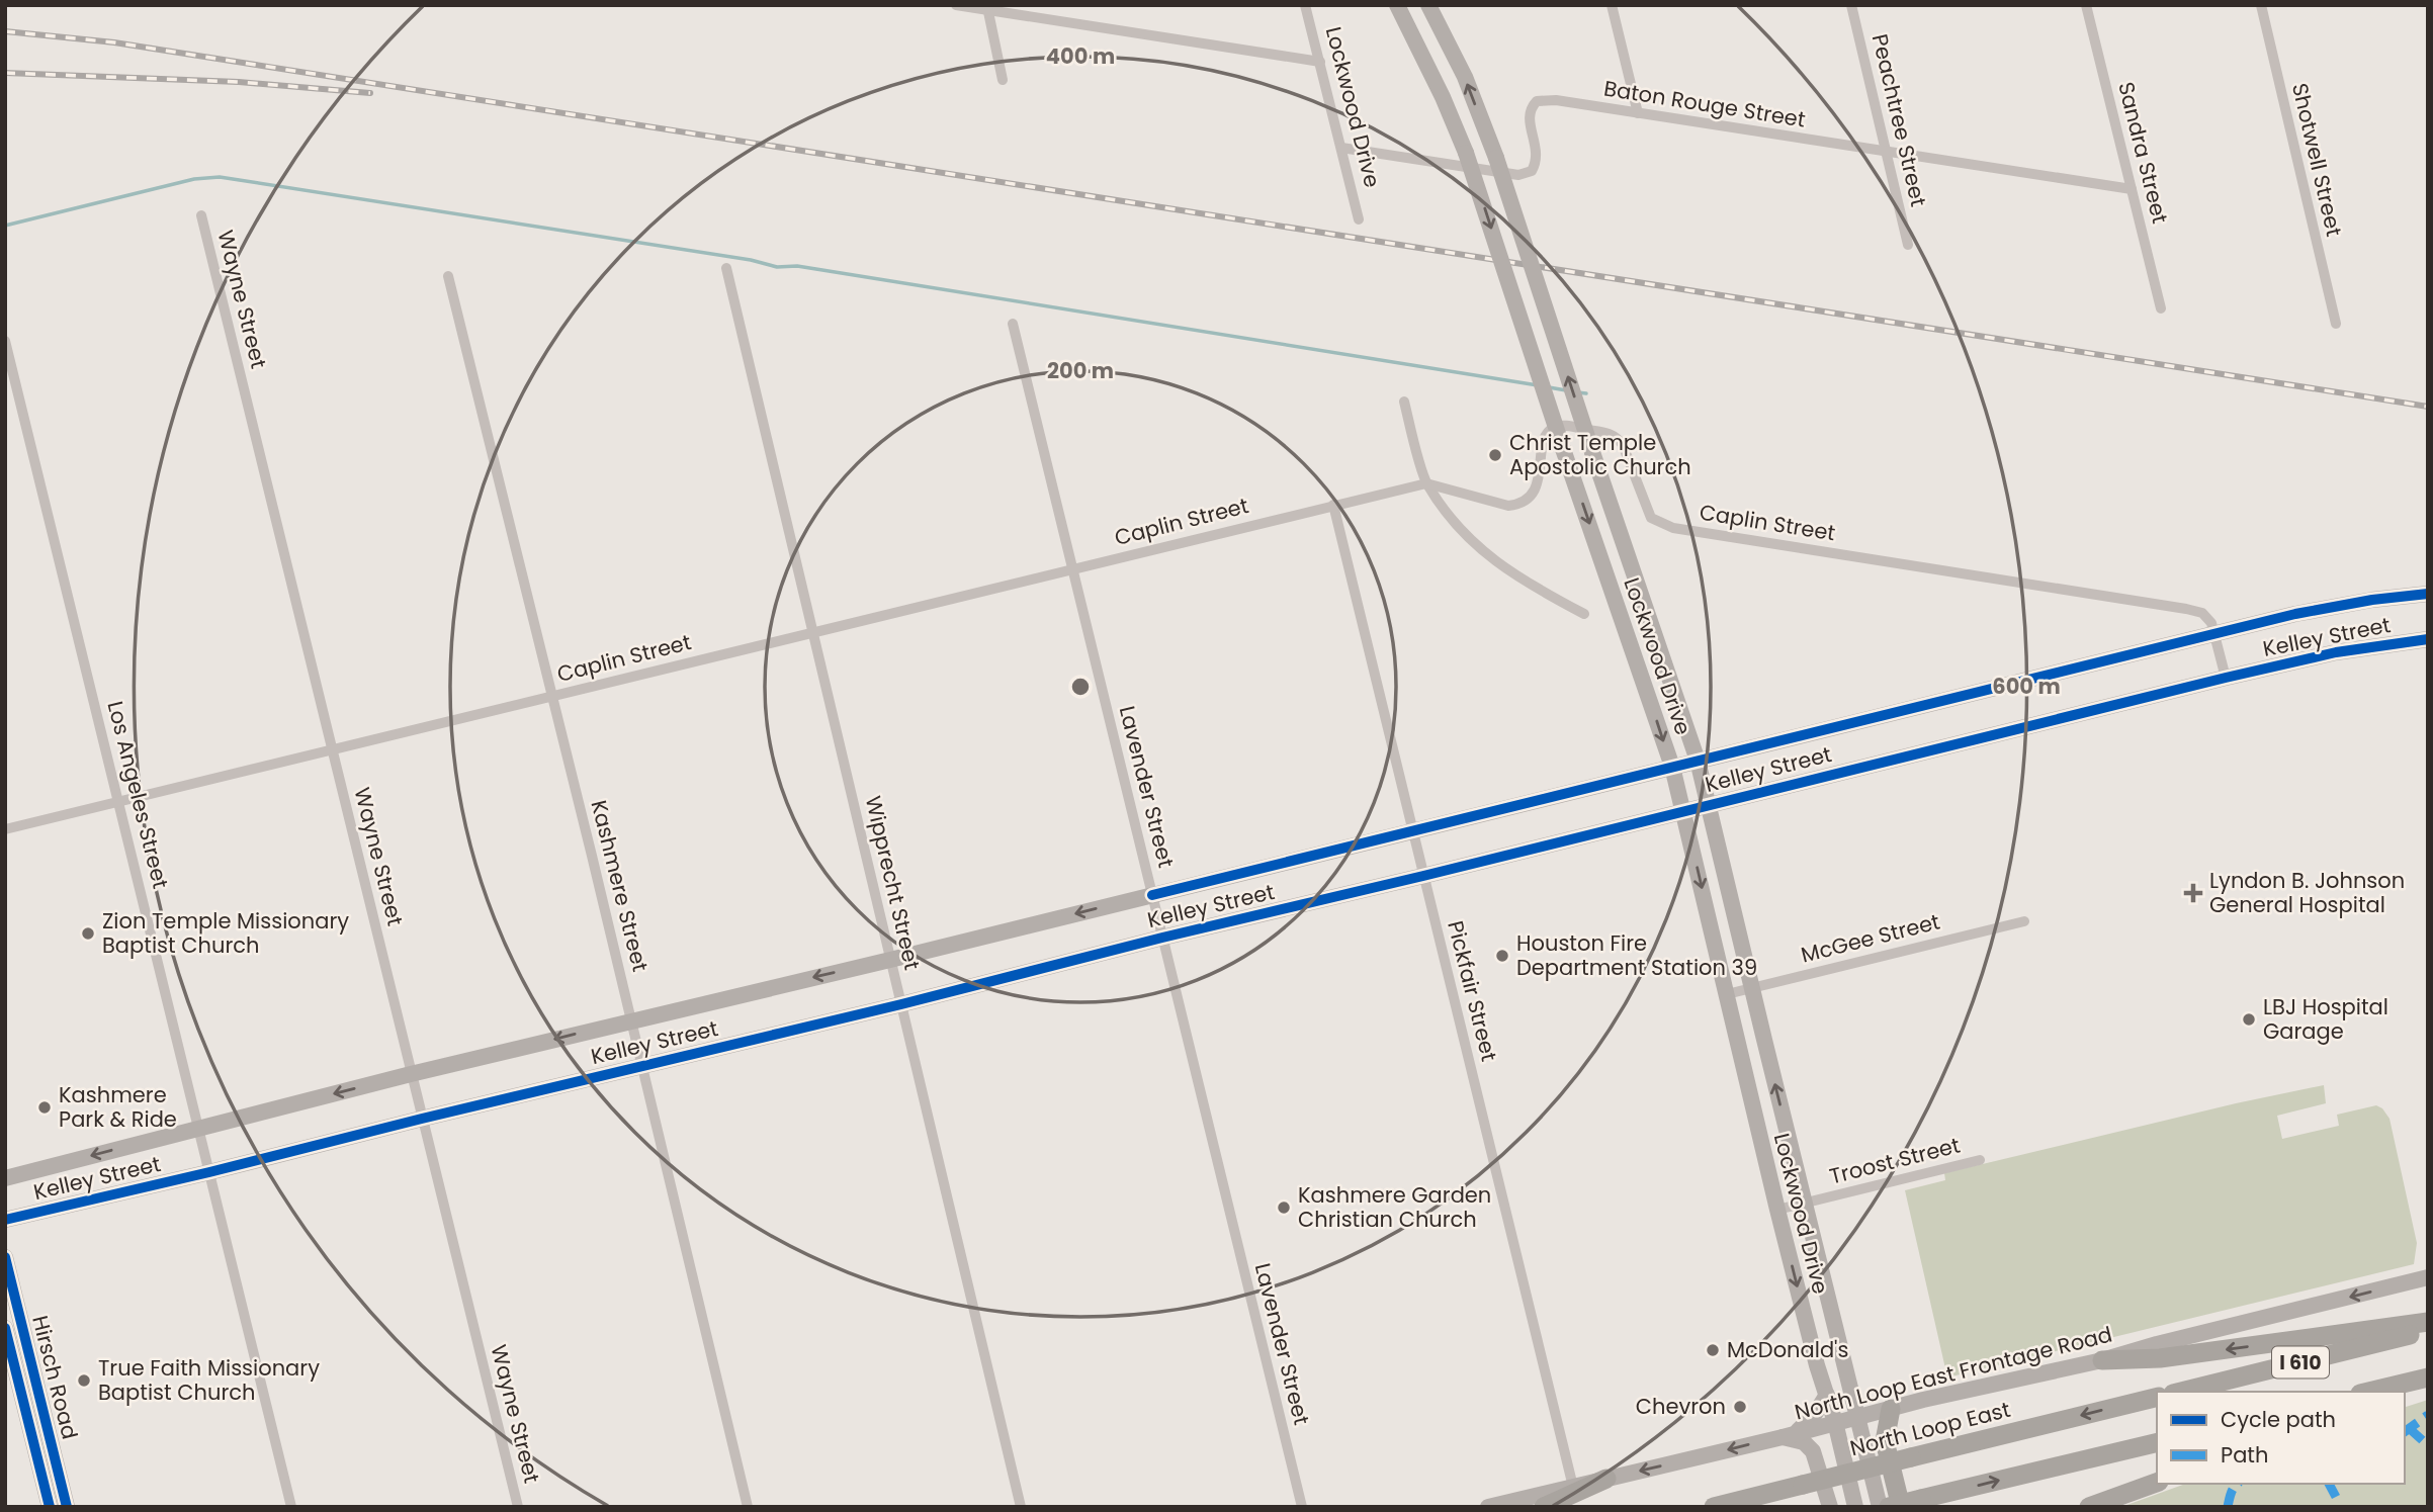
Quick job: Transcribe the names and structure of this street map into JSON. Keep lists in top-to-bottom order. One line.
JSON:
{"streets":{"highway":["I 610","North Loop East"],"main road":["Lockwood Drive","Kelley Street","North Loop East Frontage Road","Hirsch Road"],"street":["Baton Rouge Street","Peachtree Street","Sandra Street","Shotwell Street","Wayne Street","Caplin Street","Lavender Street","Los Angeles Street","Wipprecht Street","Kashmere Street","McGee Street","Pickfair Street","Troost Street"]},"crossings":[["Baton Rouge Street","Lockwood Drive"],["Baton Rouge Street","Peachtree Street"],["Baton Rouge Street","Sandra Street"],["Lockwood Drive","Kelley Street"],["Lockwood Drive","McGee Street"],["Lockwood Drive","Troost Street"],["Lockwood Drive","North Loop East Frontage Road"],["Wayne Street","Caplin Street"],["Wayne Street","Kelley Street"],["Caplin Street","Kelley Street"],["Caplin Street","Lavender Street"],["Caplin Street","Los Angeles Street"],["Caplin Street","Wipprecht Street"],["Caplin Street","Kashmere Street"],["Caplin Street","Pickfair Street"],["Kelley Street","Lavender Street"],["Kelley Street","Los Angeles Street"],["Kelley Street","Wipprecht Street"],["Kelley Street","Kashmere Street"],["Kelley Street","Pickfair Street"],["Pickfair Street","North Loop East Frontage Road"]],"one_way":["North Loop East Frontage Road"],"places":{"other":["Christ Temple Apostolic Church","Zion Temple Missionary Baptist Church","Houston Fire Department Station 39","LBJ Hospital Garage","Kashmere Park & Ride","Kashmere Garden Christian Church","McDonald's","True Faith Missionary Baptist Church","Chevron"],"health":["Lyndon B. Johnson General Hospital"]},"legend":["Cycle path","Path"],"rings":["400 m","200 m","600 m"]}
